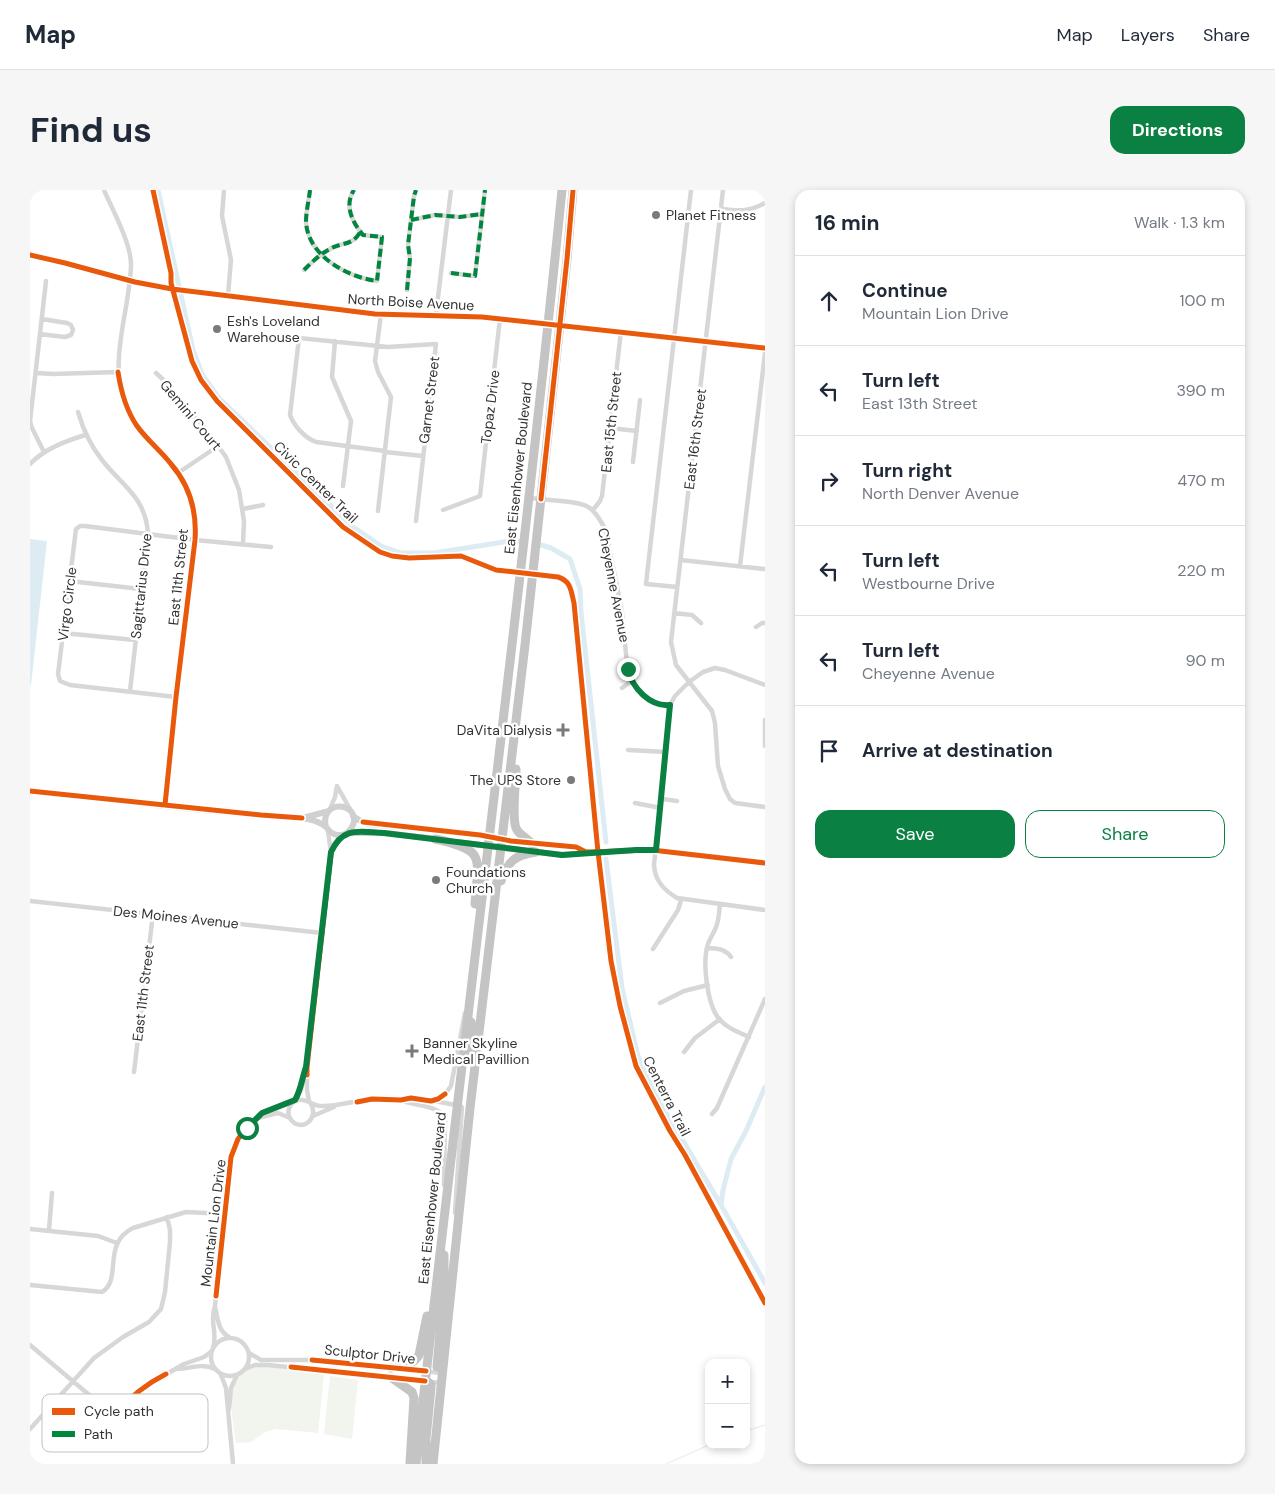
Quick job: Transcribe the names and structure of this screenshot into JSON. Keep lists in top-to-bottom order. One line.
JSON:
{"streets":{"highway":["East Eisenhower Boulevard"],"street":["North Boise Avenue","Garnet Street","Topaz Drive","Gemini Court","East 15th Street","East 16th Street","East 11th Street","Cheyenne Avenue","Sagittarius Drive","Virgo Circle","Des Moines Avenue","Mountain Lion Drive","Sculptor Drive"],"cycle path":["Civic Center Trail"]},"crossings":[["North Boise Avenue","Topaz Drive"],["North Boise Avenue","East 15th Street"],["North Boise Avenue","East 16th Street"],["North Boise Avenue","East Eisenhower Boulevard"],["North Boise Avenue","East 11th Street"],["Gemini Court","Virgo Circle"],["East 15th Street","Cheyenne Avenue"],["East Eisenhower Boulevard","Cheyenne Avenue"],["East Eisenhower Boulevard","Sculptor Drive"],["East 11th Street","Virgo Circle"],["East 11th Street","Des Moines Avenue"],["Sagittarius Drive","Virgo Circle"],["Mountain Lion Drive","Sculptor Drive"]],"places":{"other":["Planet Fitness","Esh's Loveland Warehouse","The UPS Store","Foundations Church"],"health":["DaVita Dialysis","Banner Skyline Medical Pavillion"]},"legend":["Cycle path","Path"],"page":{"header":"Map","nav":["Map","Layers","Share"],"buttons":["Directions",["Save","Share"]],"title":"Find us","heading":["16 min","Walk · 1.3 km"],"list":[["Continue","Mountain Lion Drive","100 m"],["Turn left","East 13th Street","390 m"],["Turn right","North Denver Avenue","470 m"],["Turn left","Westbourne Drive","220 m"],["Turn left","Cheyenne Avenue","90 m"],"Arrive at destination"],"map_buttons":["+","−"]}}
